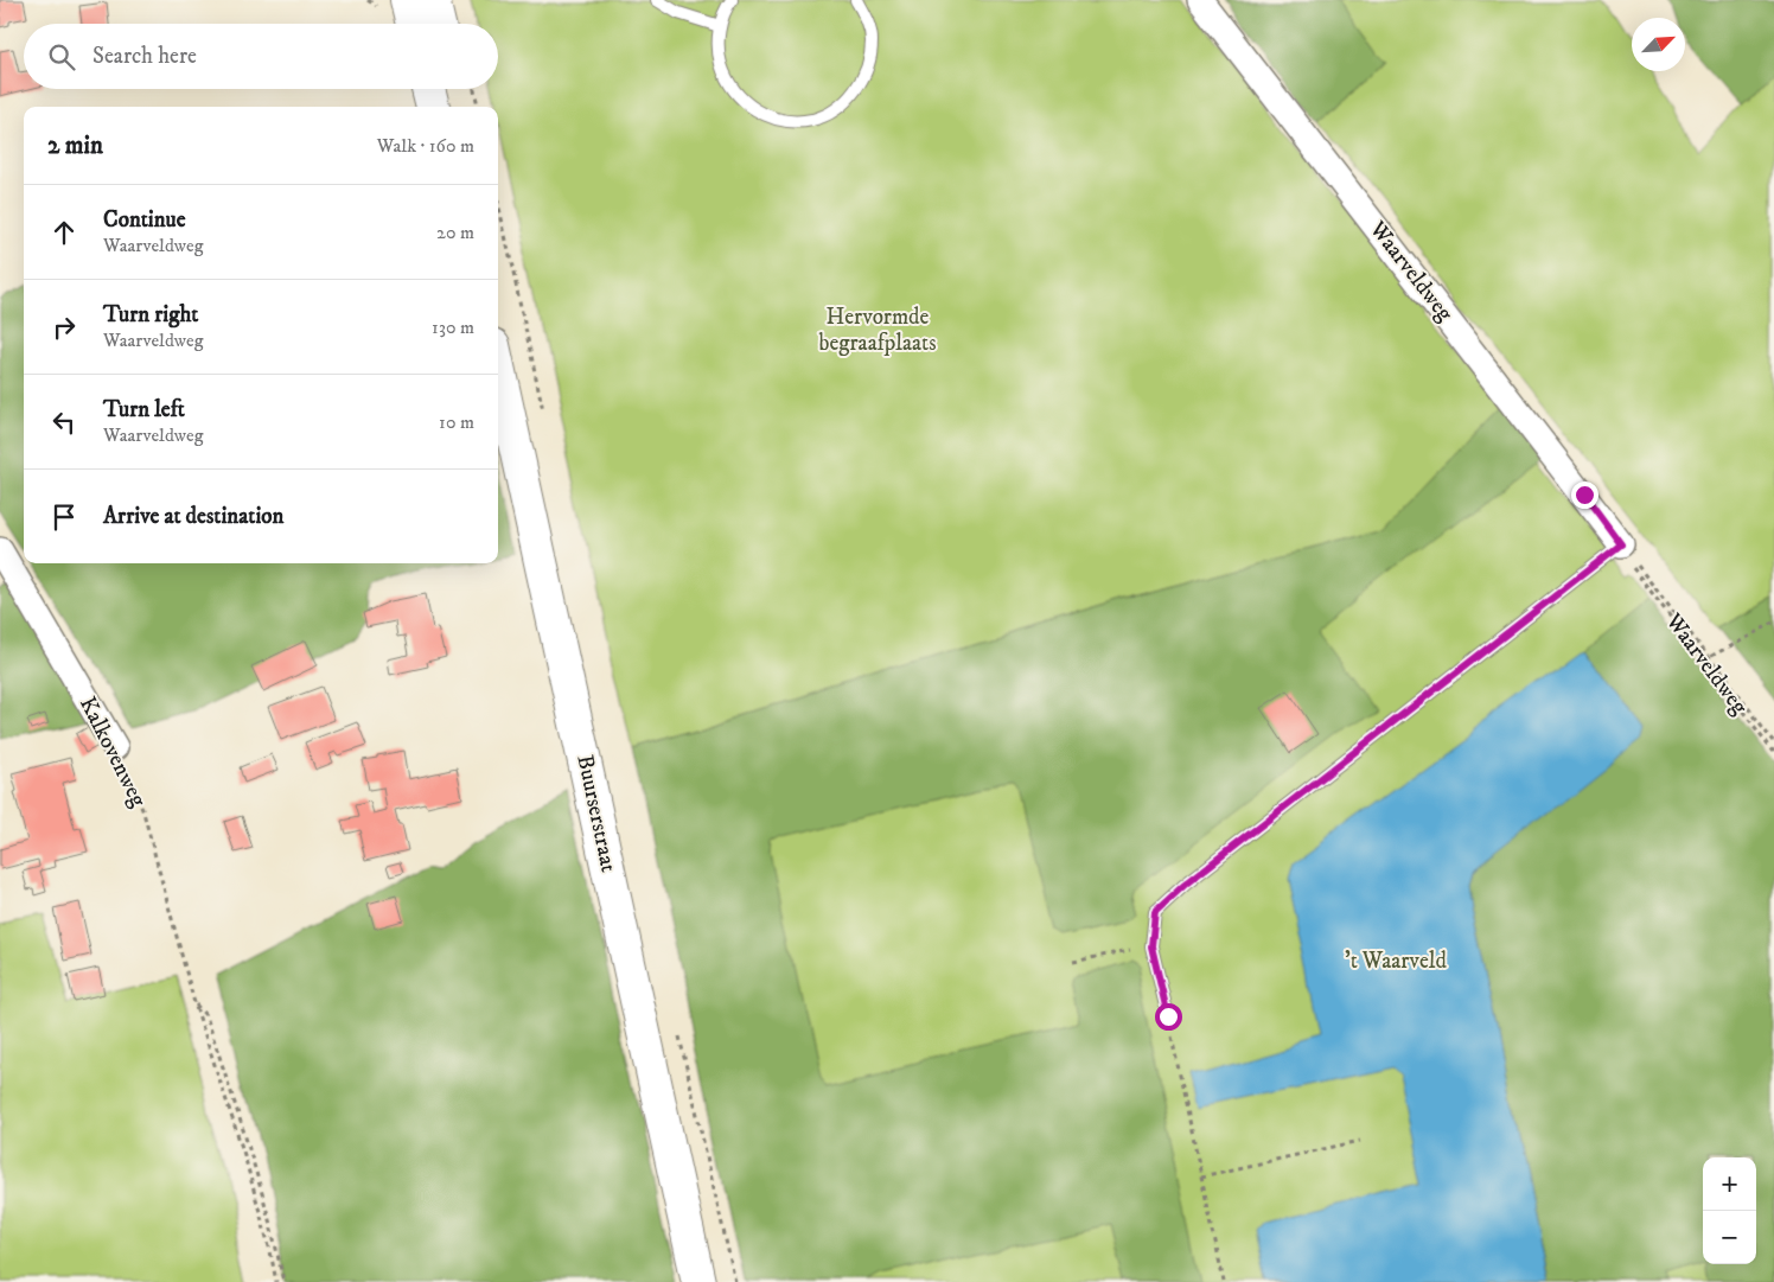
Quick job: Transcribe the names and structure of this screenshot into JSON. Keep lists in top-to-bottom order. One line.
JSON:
{"streets":{"main road":["Buurserstraat"],"street":["Waarveldweg","Kalkovenweg"]},"parks":["Hervormde begraafplaats","'t Waarveld"],"north":"top right","page":{"search":"Search here","heading":["2 min","Walk · 160 m"],"list":[["Continue","Waarveldweg","20 m"],["Turn right","Waarveldweg","130 m"],["Turn left","Waarveldweg","10 m"],"Arrive at destination"],"map_buttons":["+","−"]}}
